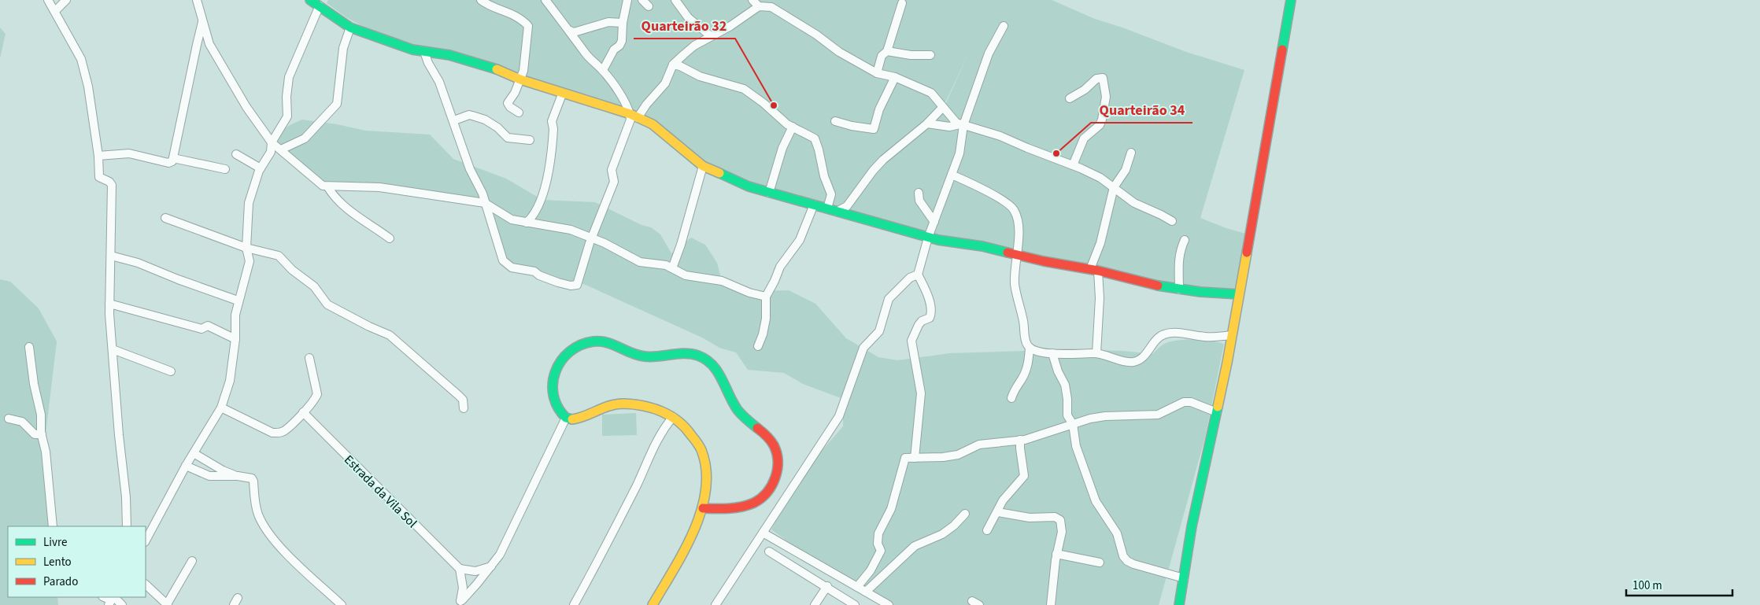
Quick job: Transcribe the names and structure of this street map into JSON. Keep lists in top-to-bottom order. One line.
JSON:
{"streets":{"street":["Estrada da Vila Sol"]},"places":["Quarteirão 32","Quarteirão 34"],"legend":["Livre","Lento","Parado"],"scale_bar":"100 m"}
